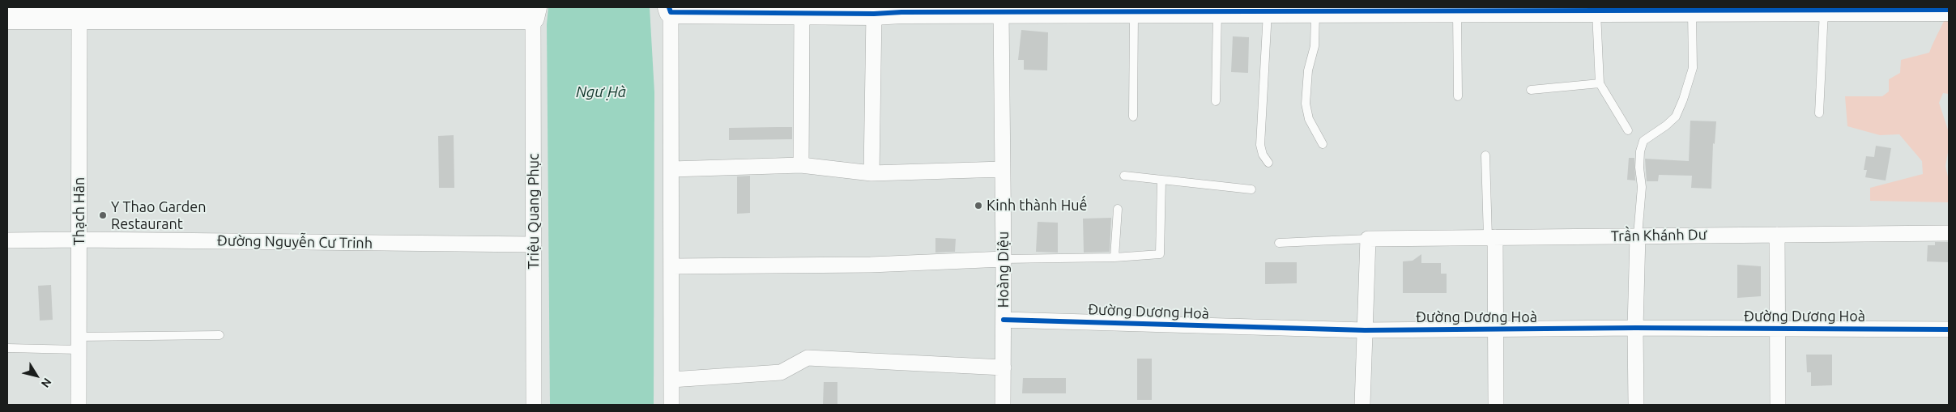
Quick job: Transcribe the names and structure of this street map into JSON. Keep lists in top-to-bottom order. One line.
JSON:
{"streets":{"street":["Thạch Hãn","Triệu Quang Phục","Trần Khánh Dư","Đường Nguyễn Cư Trinh","Hoàng Diệu","Đường Dương Hoà"]},"crossings":[["Thạch Hãn","Đường Nguyễn Cư Trinh"],["Triệu Quang Phục","Đường Nguyễn Cư Trinh"],["Hoàng Diệu","Đường Dương Hoà"]],"water":["Ngự Hà"],"places":["Kinh thành Huế","Y Thao Garden Restaurant"],"north":"bottom right"}
